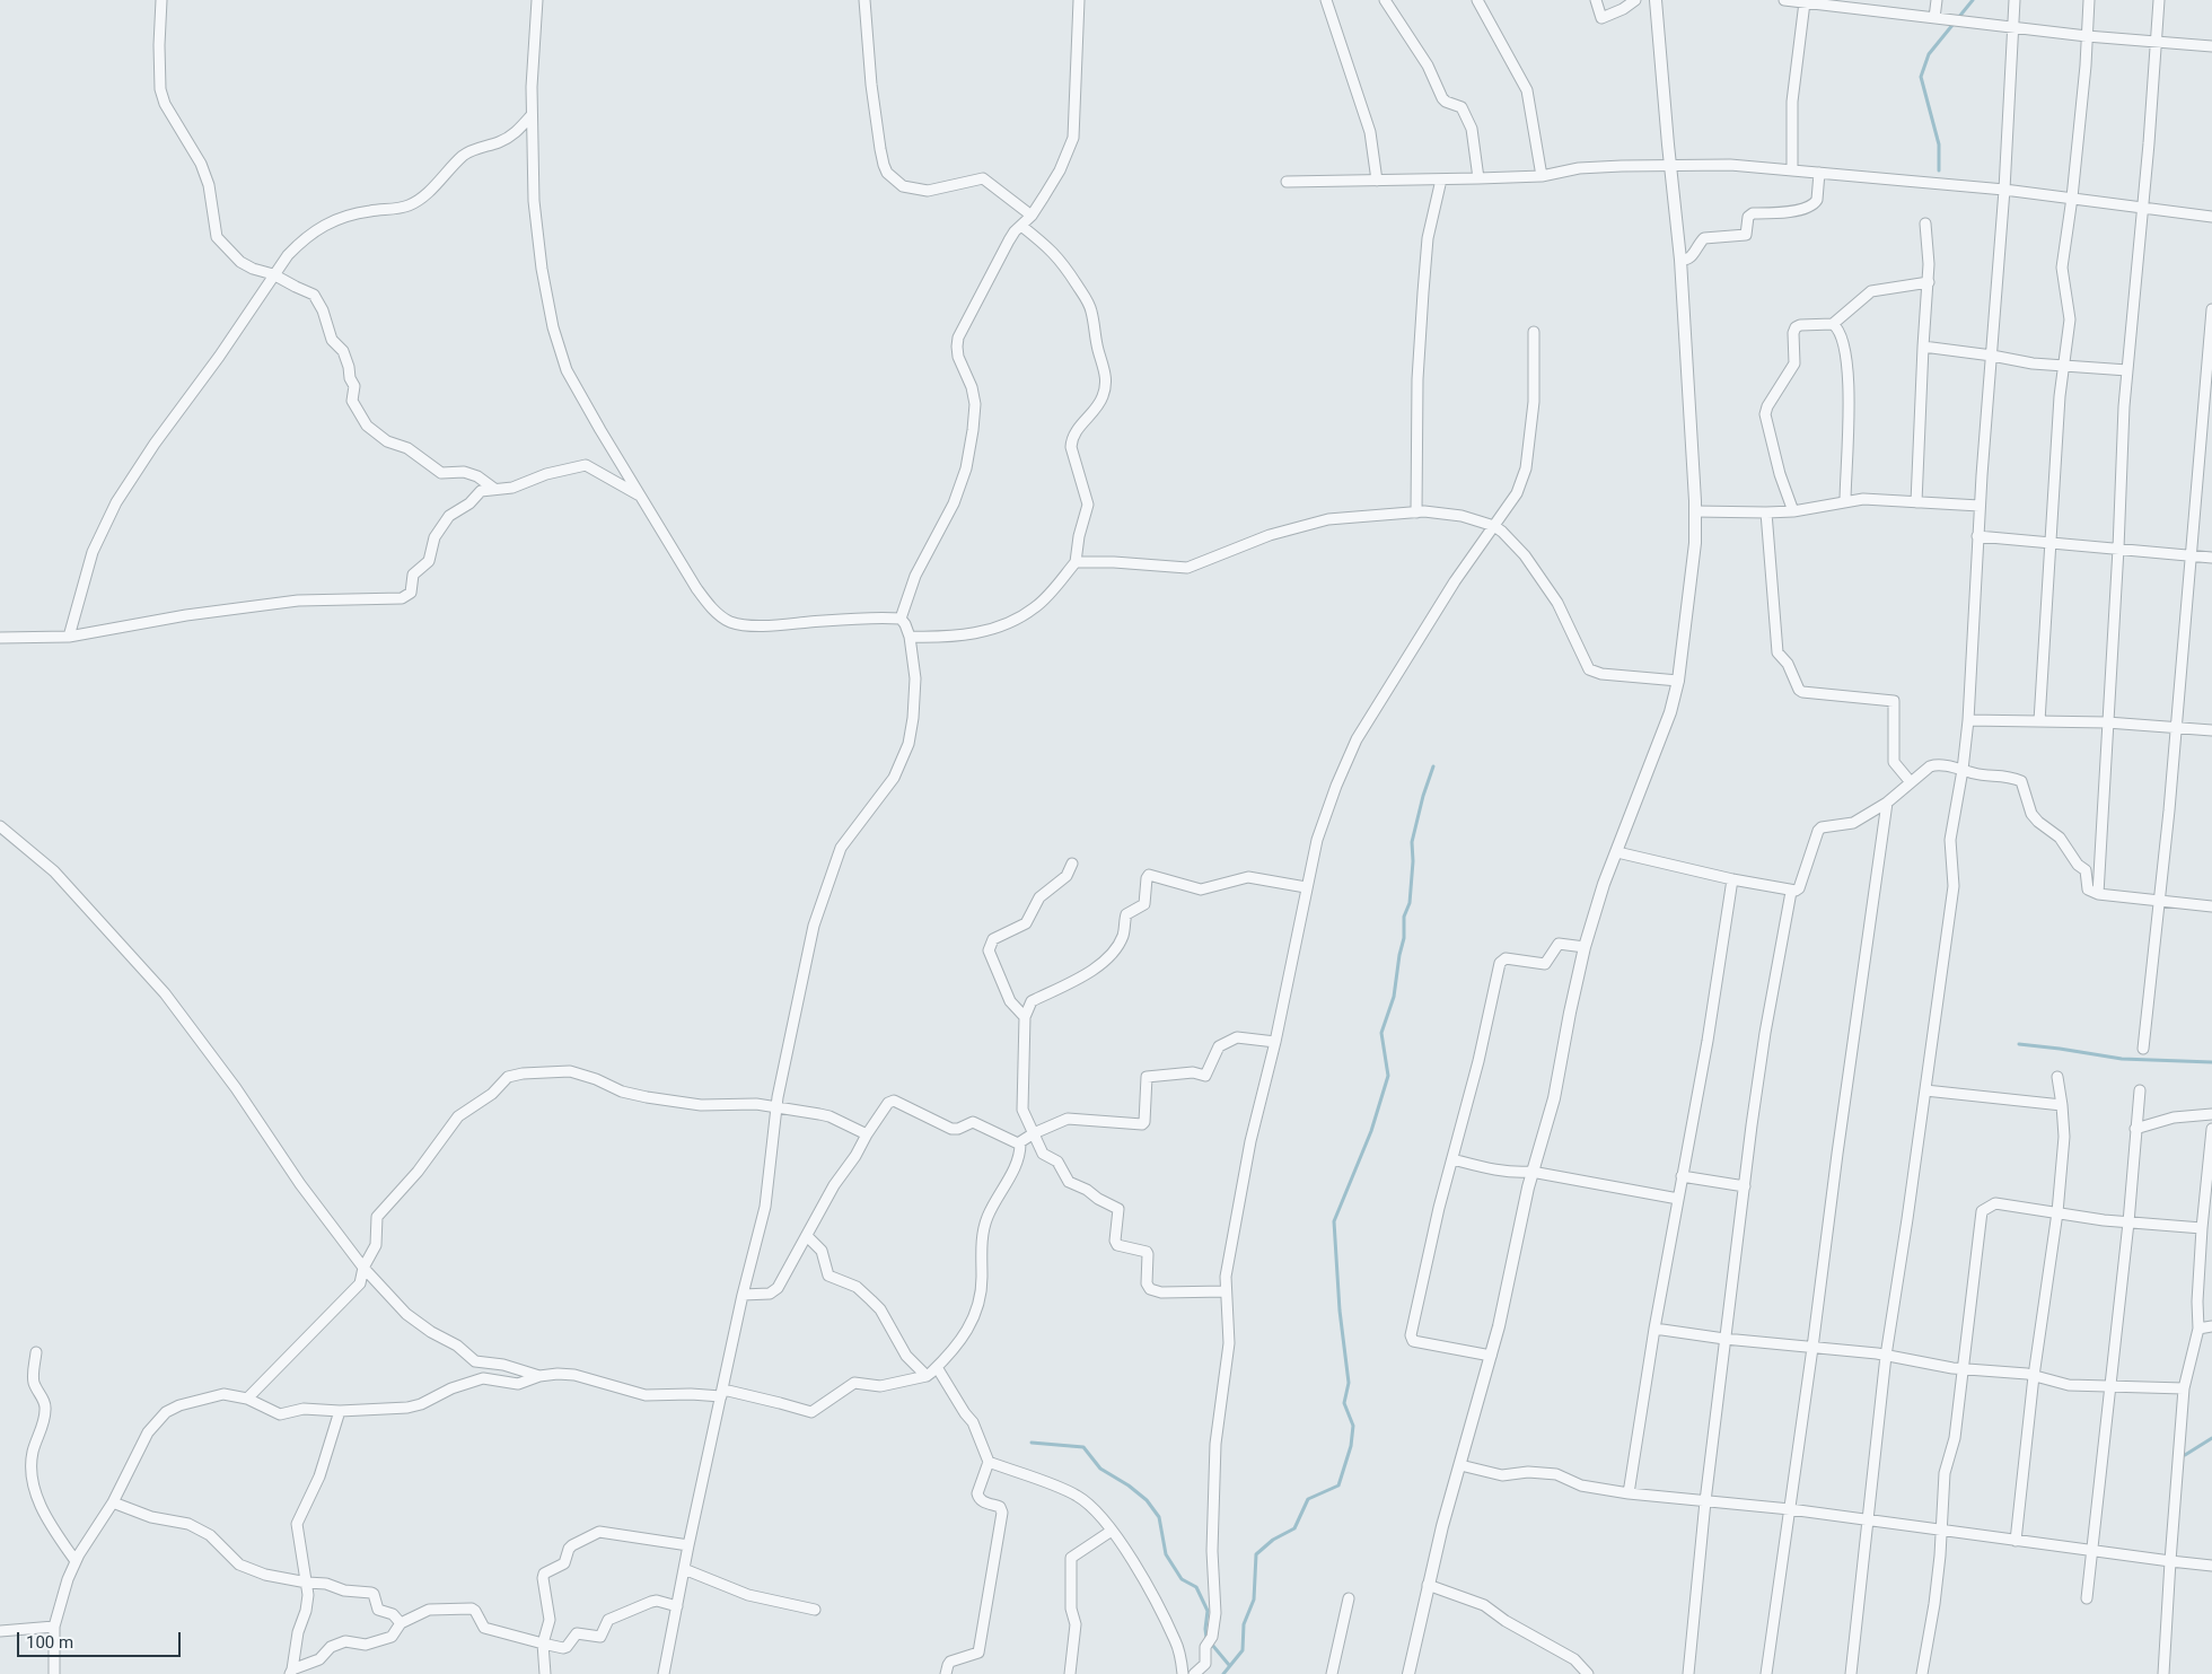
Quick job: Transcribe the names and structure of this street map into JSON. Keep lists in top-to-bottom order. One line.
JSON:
{"scale_bar":"100 m"}
